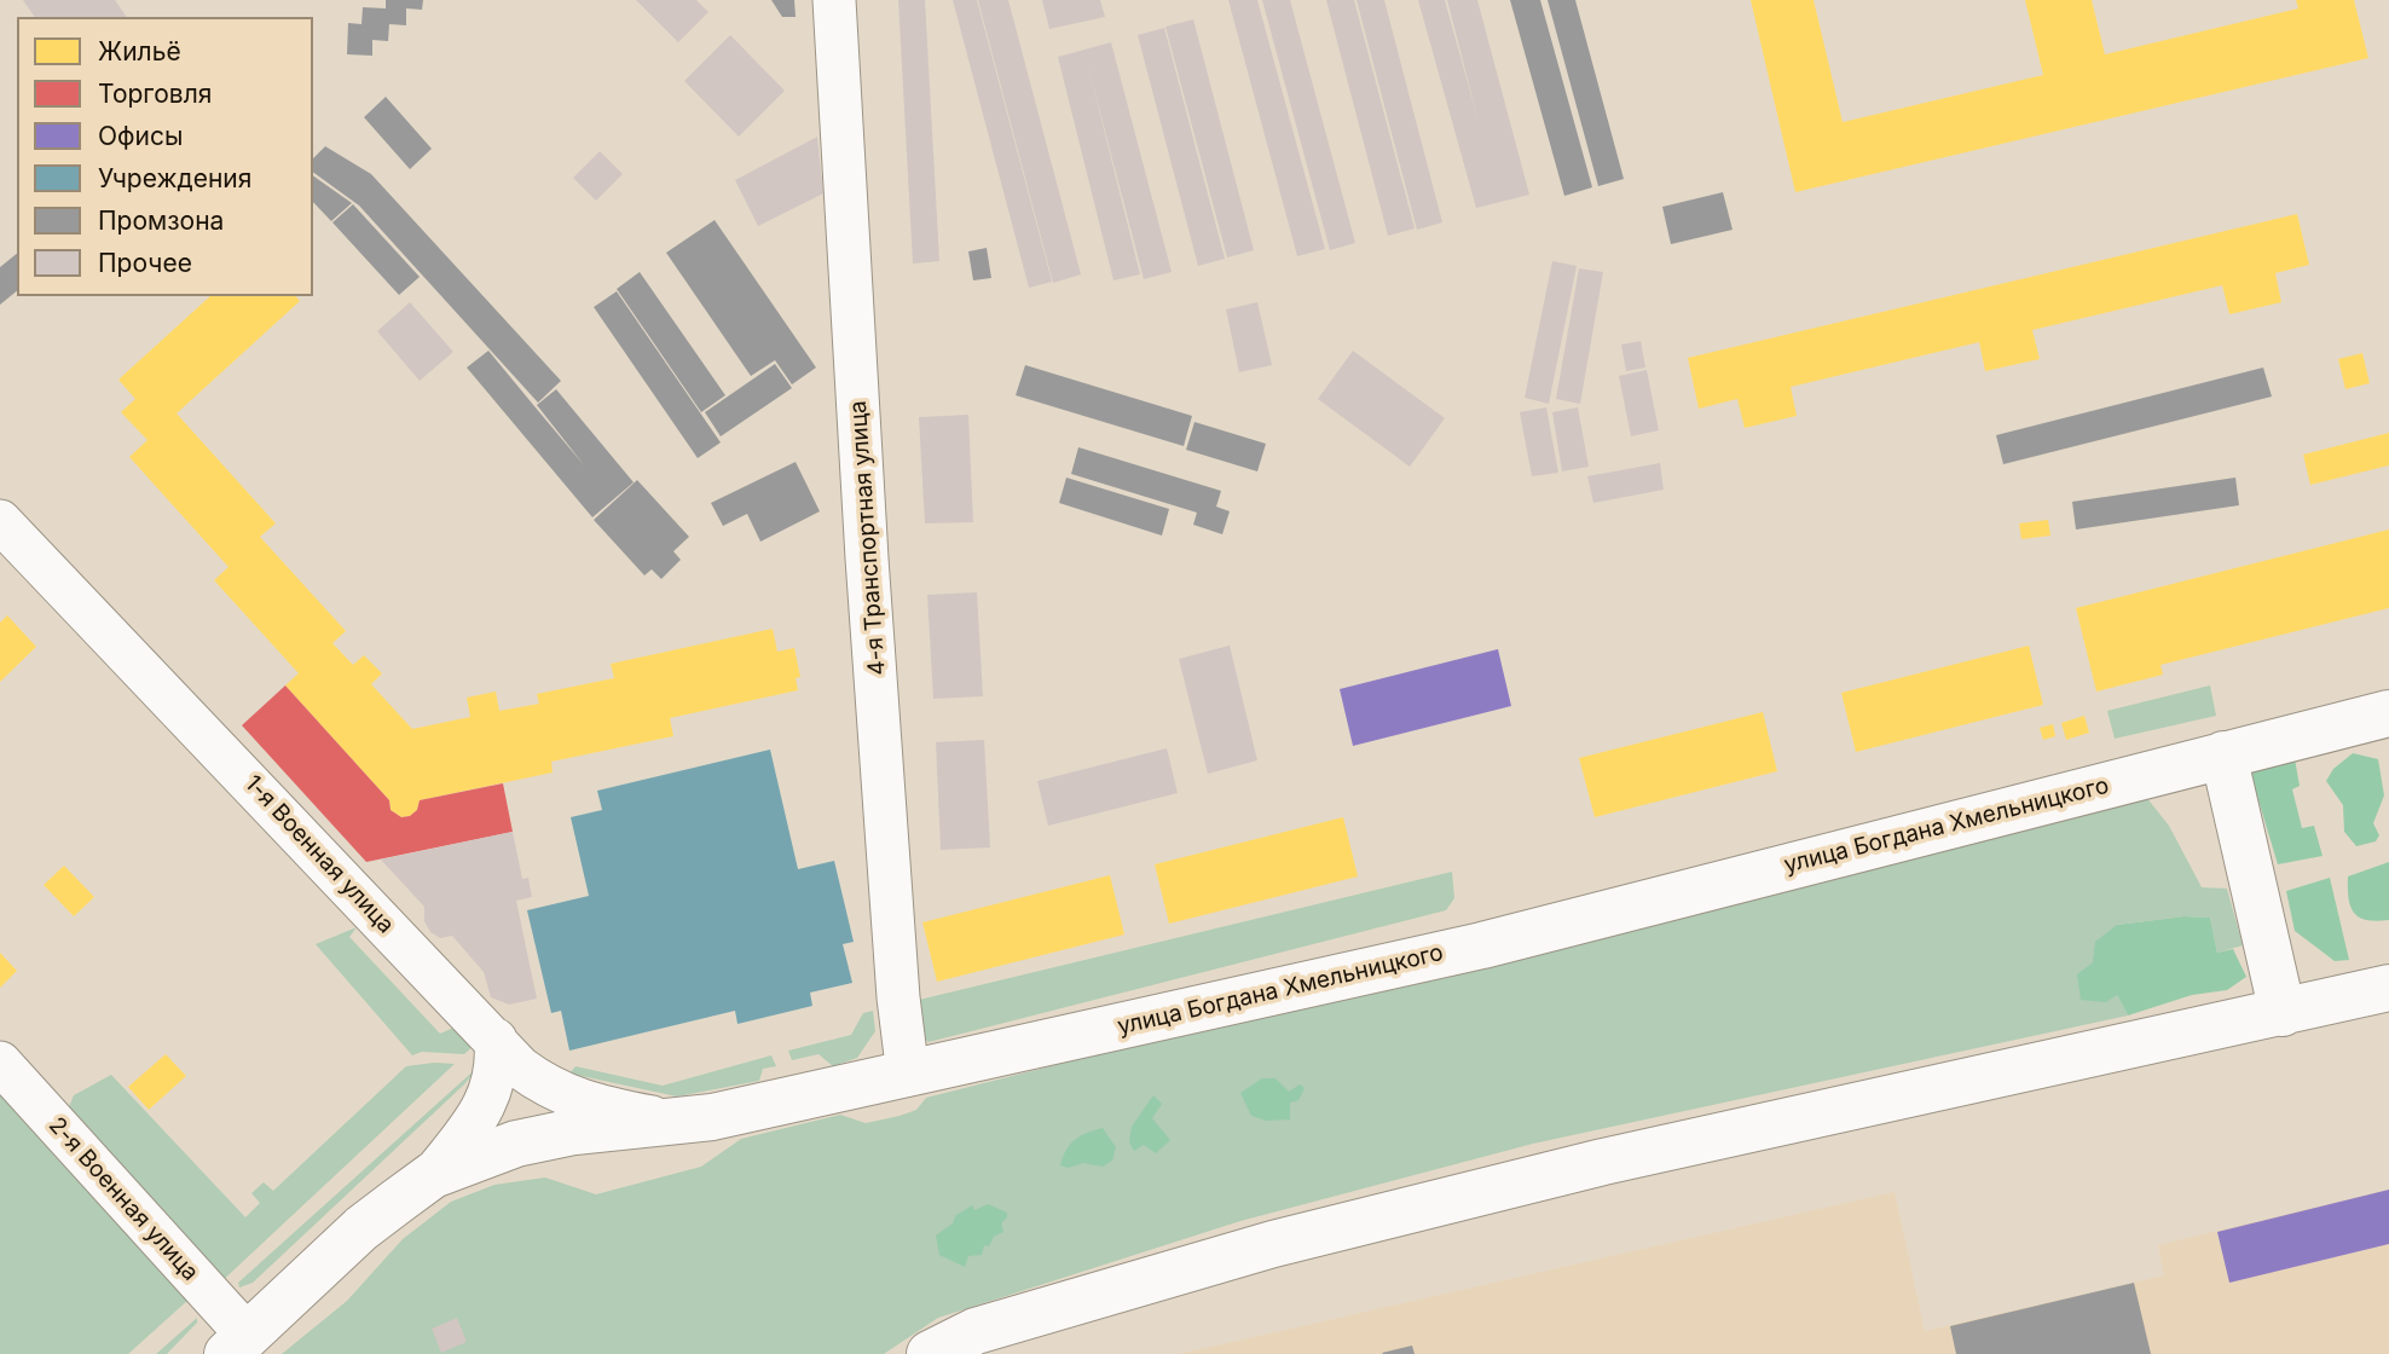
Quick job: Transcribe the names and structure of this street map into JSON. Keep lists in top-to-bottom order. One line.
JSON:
{"streets":{"main road":["улица Богдана Хмельницкого"],"street":["4-я Транспортная улица","1-я Военная улица","2-я Военная улица"]},"crossings":[["4-я Транспортная улица","улица Богдана Хмельницкого"],["улица Богдана Хмельницкого","1-я Военная улица"],["улица Богдана Хмельницкого","2-я Военная улица"]],"legend":["Жильё","Торговля","Офисы","Учреждения","Промзона","Прочее"]}
